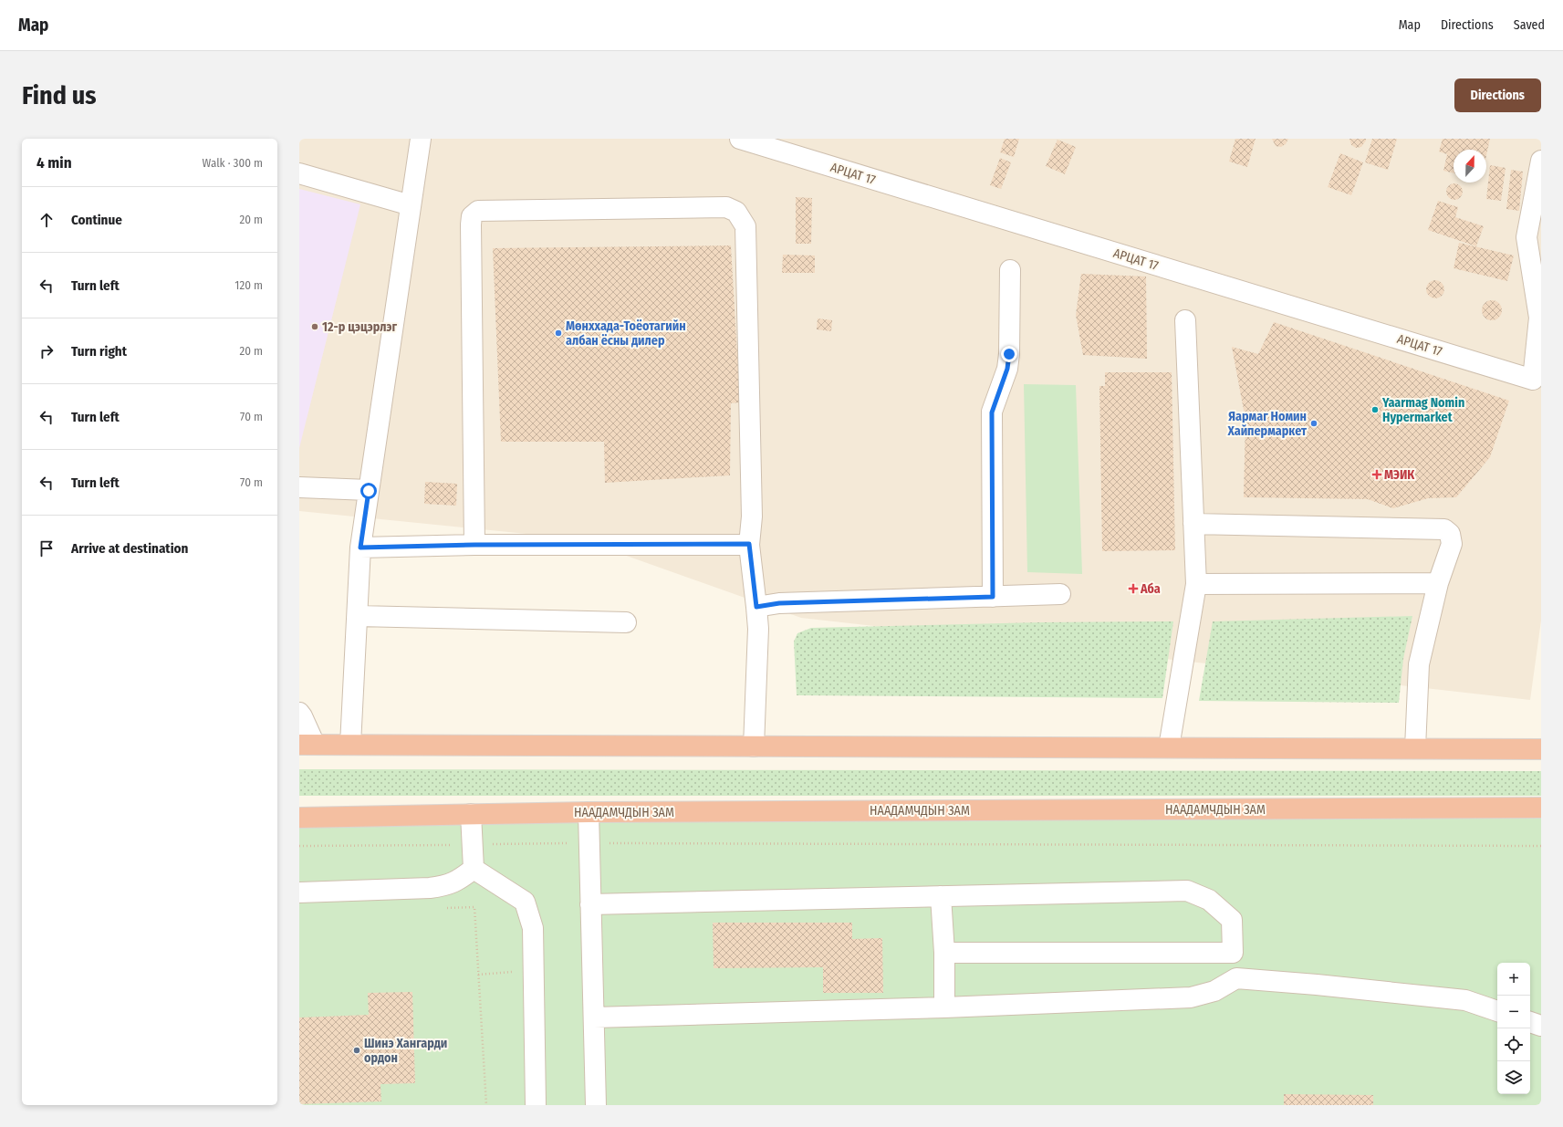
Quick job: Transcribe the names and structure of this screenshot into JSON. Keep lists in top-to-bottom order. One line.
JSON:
{"streets":{"highway":["НААДАМЧДЫН ЗАМ"],"street":["АРЦАТ 17"]},"places":{"other":["12-р цэцэрлэг","Мөнххада-Тоёотагийн албан ёсны дилер","Yaarmag Nomin Hypermarket","Яармаг Номин Хайпермаркет","Шинэ Хангарди ордон"],"health":["МЭИК","Аба"]},"north":"top","page":{"header":"Map","nav":["Map","Directions","Saved"],"buttons":"Directions","title":"Find us","heading":["4 min","Walk · 300 m"],"list":[["Continue","20 m"],["Turn left","120 m"],["Turn right","20 m"],["Turn left","70 m"],["Turn left","70 m"],"Arrive at destination"],"map_buttons":["+","−"]}}
